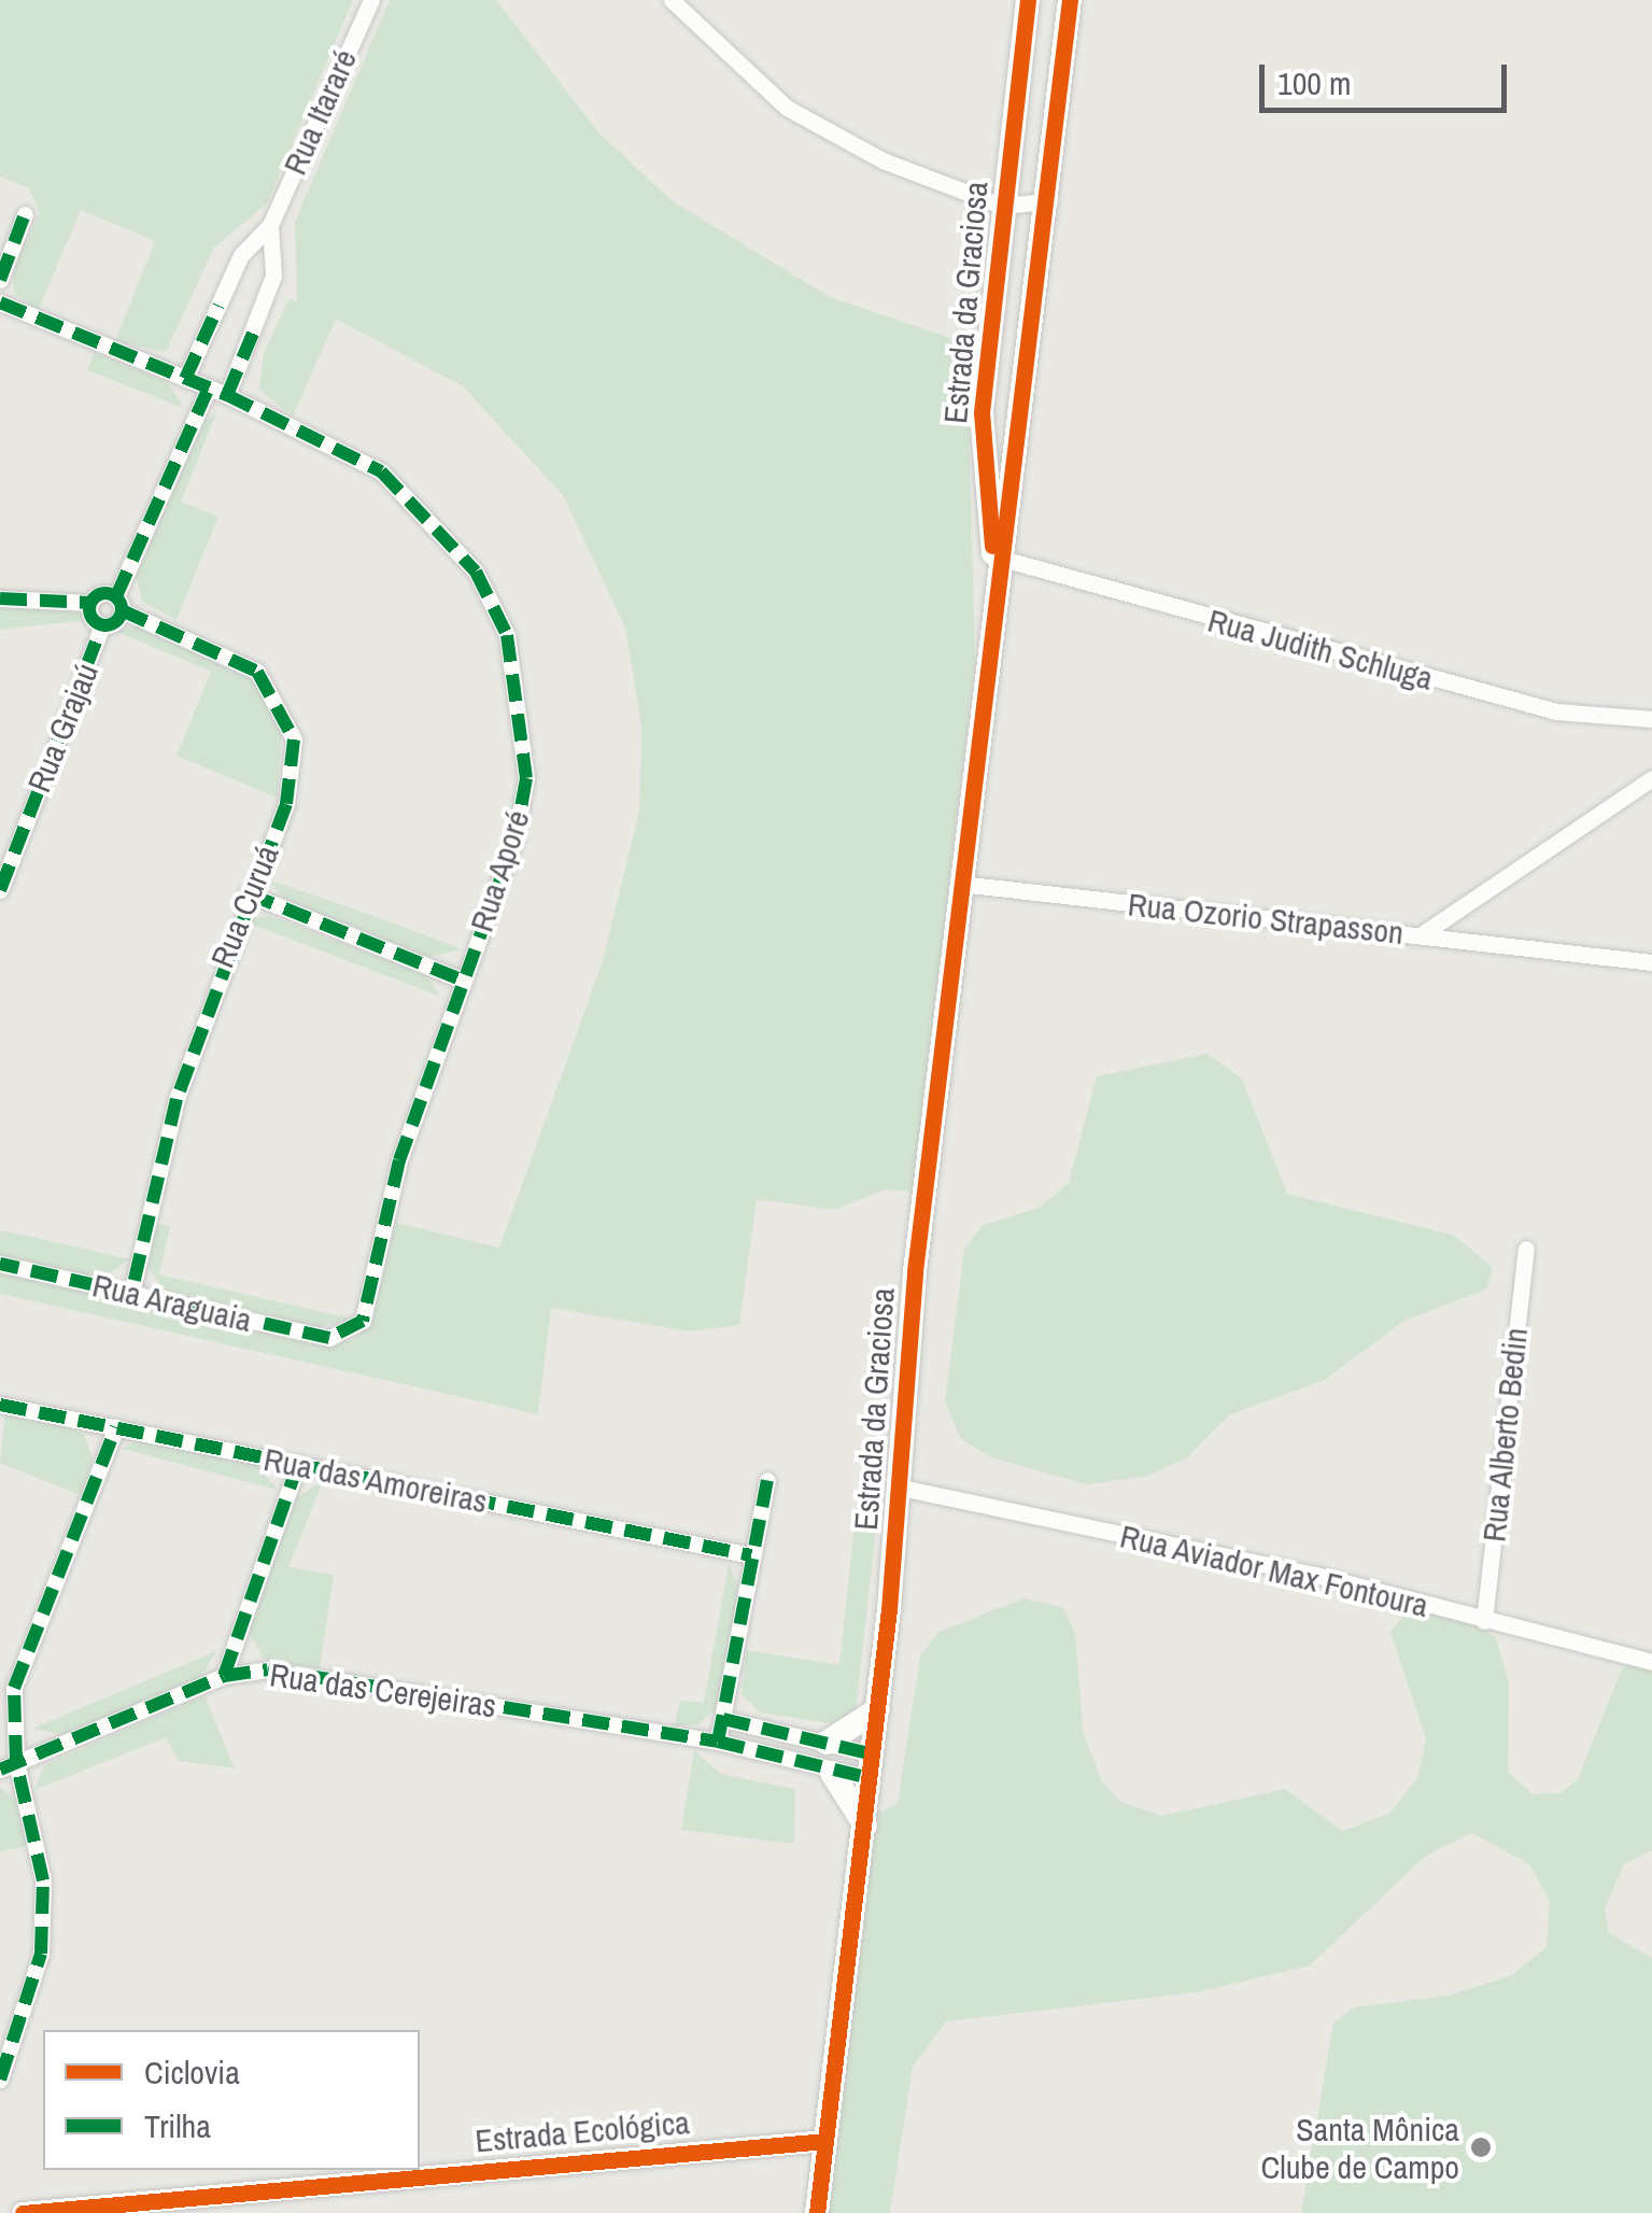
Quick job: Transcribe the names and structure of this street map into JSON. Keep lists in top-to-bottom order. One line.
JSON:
{"streets":{"main road":["Estrada da Graciosa"],"street":["Rua Itararé","Rua Judith Schluga","Rua Grajaú","Rua Aporé","Rua Curuá","Rua Ozorio Strapasson","Rua Araguaia","Rua Alberto Bedin","Rua das Amoreiras","Rua Aviador Max Fontoura","Rua das Cerejeiras","Estrada Ecológica"]},"crossings":[["Estrada da Graciosa","Rua Judith Schluga"],["Estrada da Graciosa","Rua Ozorio Strapasson"],["Estrada da Graciosa","Rua Aviador Max Fontoura"],["Estrada da Graciosa","Rua das Cerejeiras"],["Estrada da Graciosa","Estrada Ecológica"],["Rua Aporé","Rua Araguaia"],["Rua Curuá","Rua Araguaia"],["Rua Alberto Bedin","Rua Aviador Max Fontoura"]],"places":["Santa Mônica Clube de Campo"],"legend":["Ciclovia","Trilha"],"scale_bar":"100 m"}
